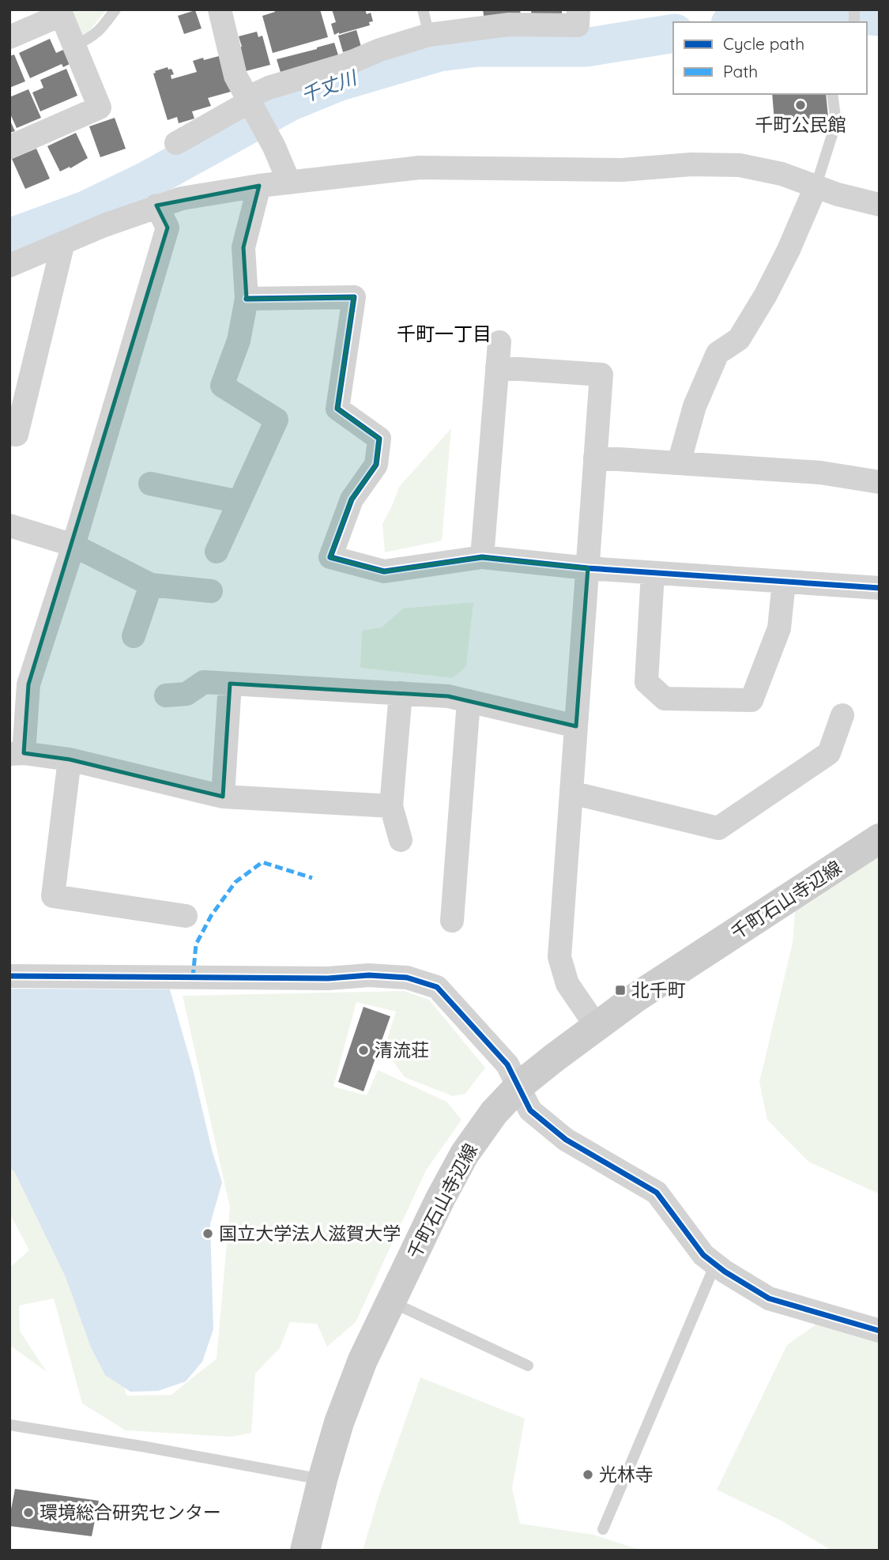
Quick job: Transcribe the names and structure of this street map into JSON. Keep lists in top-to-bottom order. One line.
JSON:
{"streets":{"main road":["千町石山寺辺線"]},"districts":["千町一丁目"],"water":["千丈川"],"places":{"other":["千町公民館","清流荘","国立大学法人滋賀大学","光林寺","環境総合研究センター"],"transit":["北千町"]},"legend":["Cycle path","Path"]}
